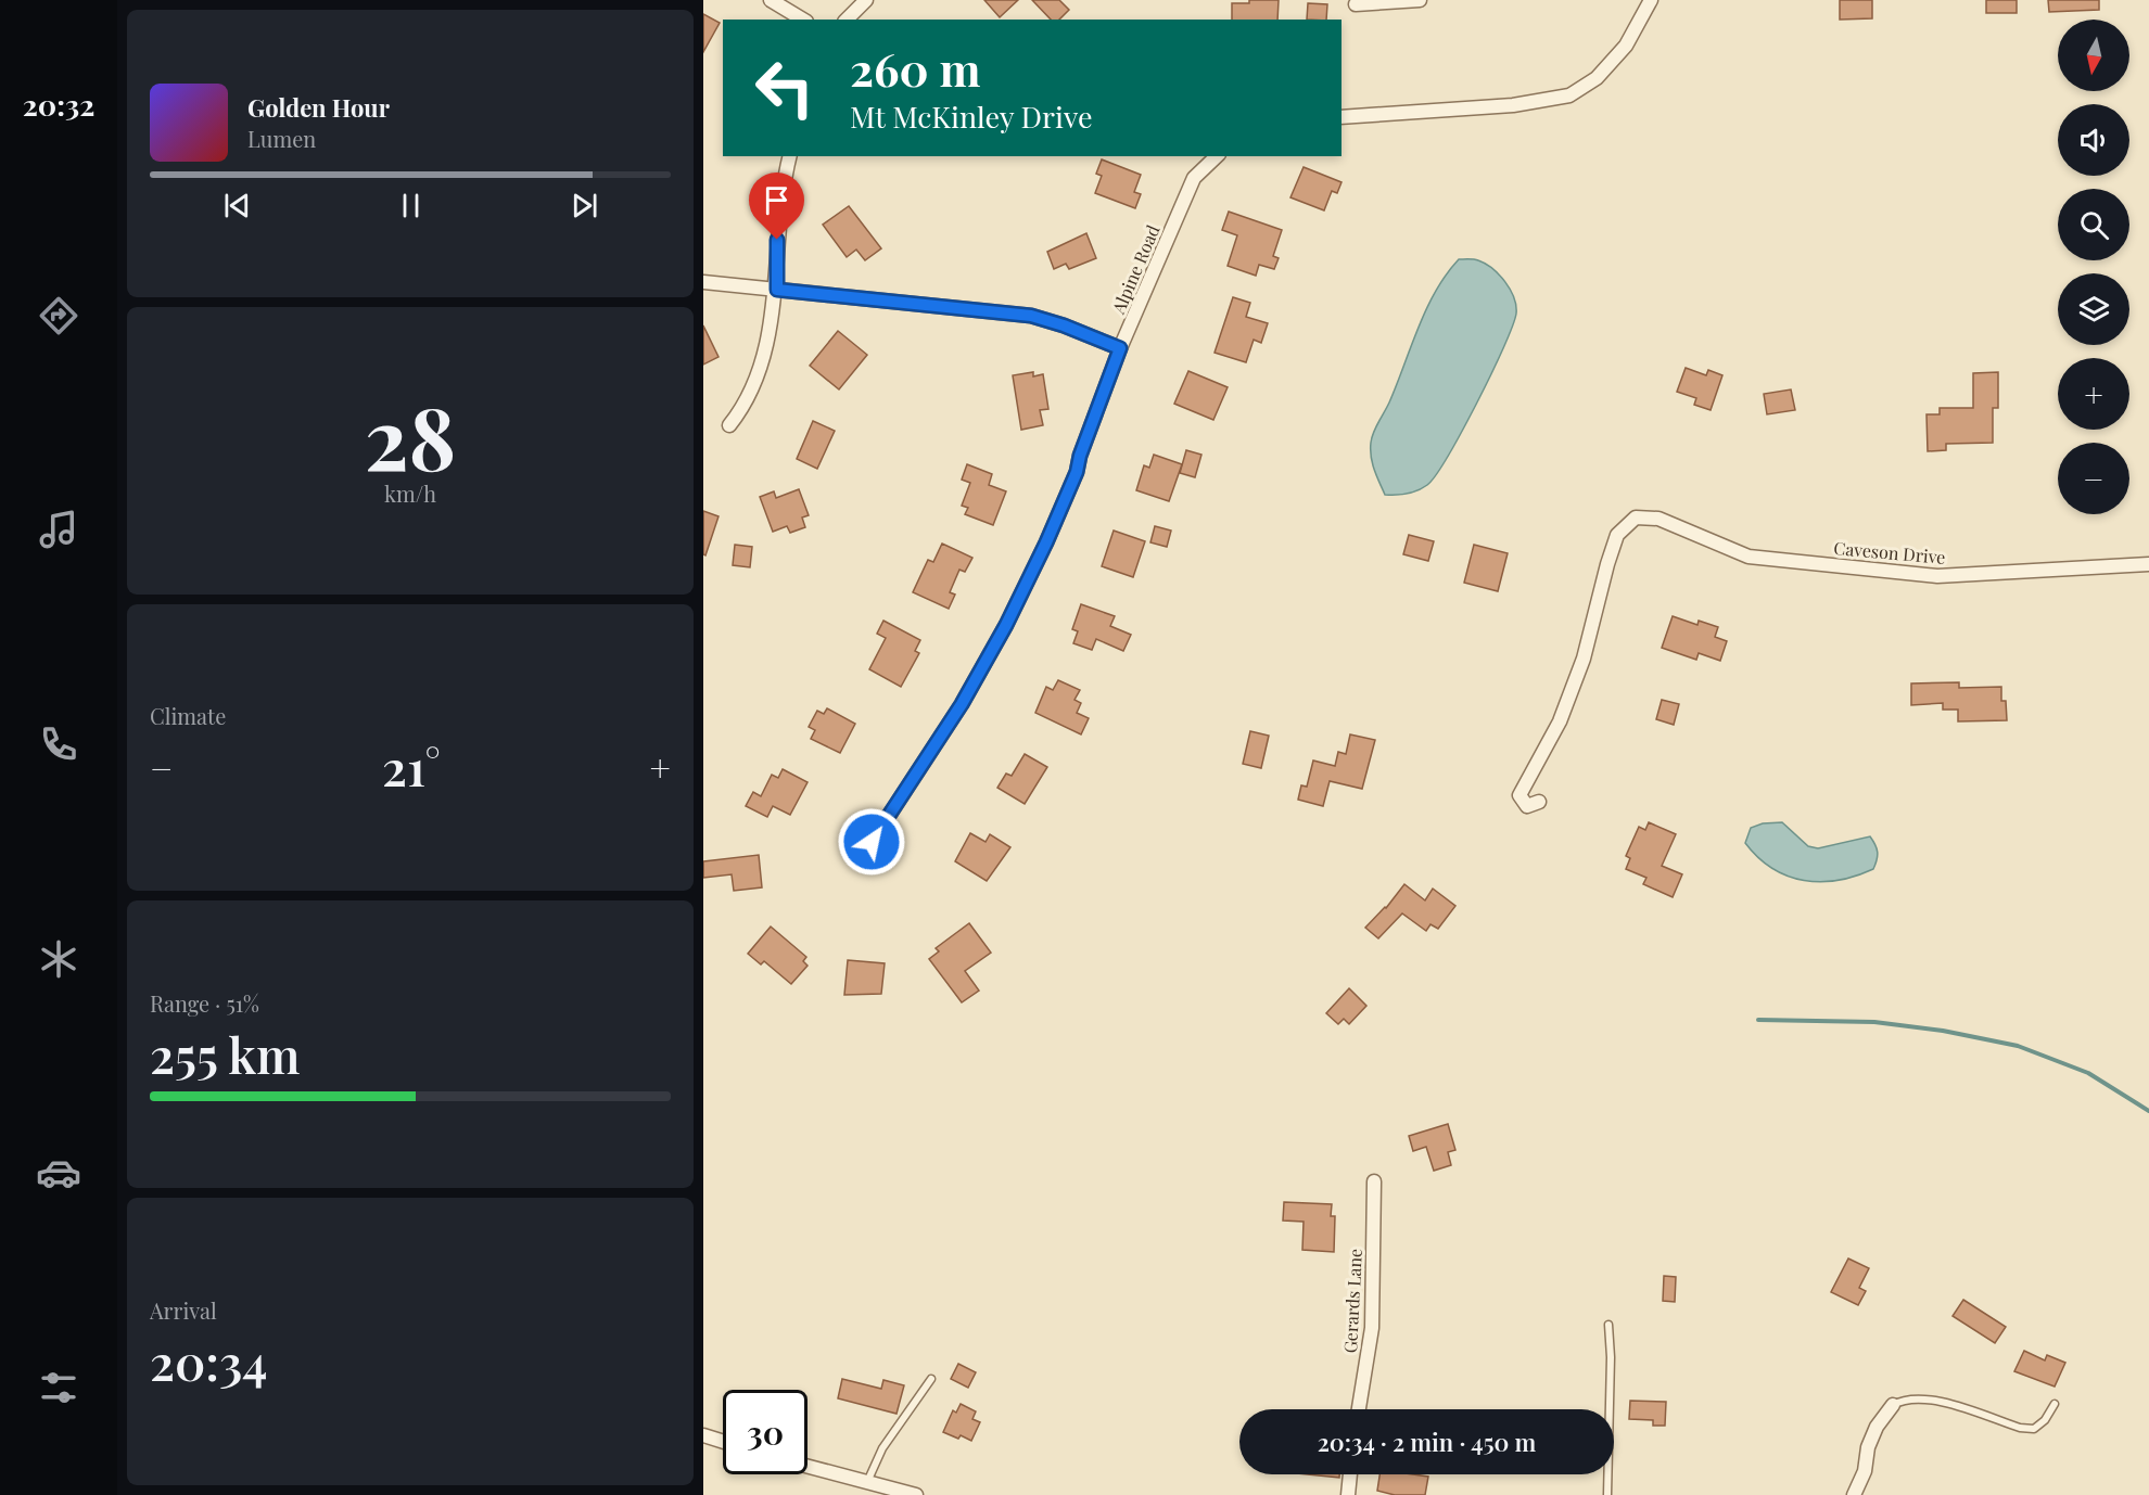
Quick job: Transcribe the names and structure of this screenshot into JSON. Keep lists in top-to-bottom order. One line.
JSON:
{"streets":{"street":["Alpine Road","Caveson Drive","Gerards Lane"]},"north":"bottom","page":{"tabs":"20:32","map_buttons":["+","−"],"turn":["260 m","Mt McKinley Drive"],"song":["Golden Hour","Lumen"],"tile":[["28","km/h"],"Climate",["Range · 51%","255 km"],["Arrival","20:34"]],"heat":["−","21°","+"],"limit":"30","trip":"20:34 · 2 min · 450 m"}}
